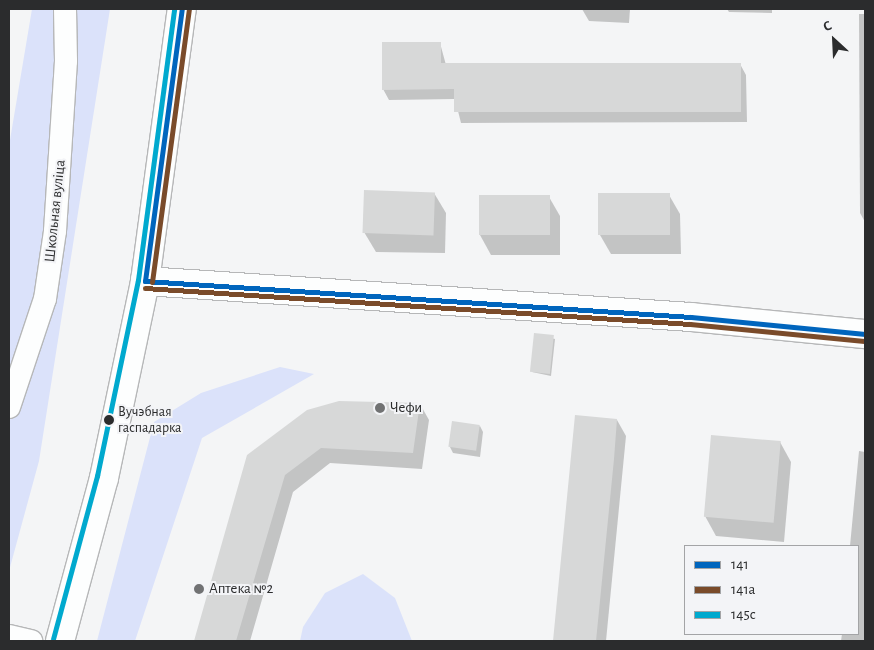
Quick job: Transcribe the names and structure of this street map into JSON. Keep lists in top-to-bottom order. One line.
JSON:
{"streets":{"street":["Школьная вуліца"]},"places":["Чефи","Вучэбная гаспадарка","Аптека №2"],"lines":["transit line 141","transit line 145с","transit line 141а"],"legend":["141","141а","145с"],"north":"top left"}
